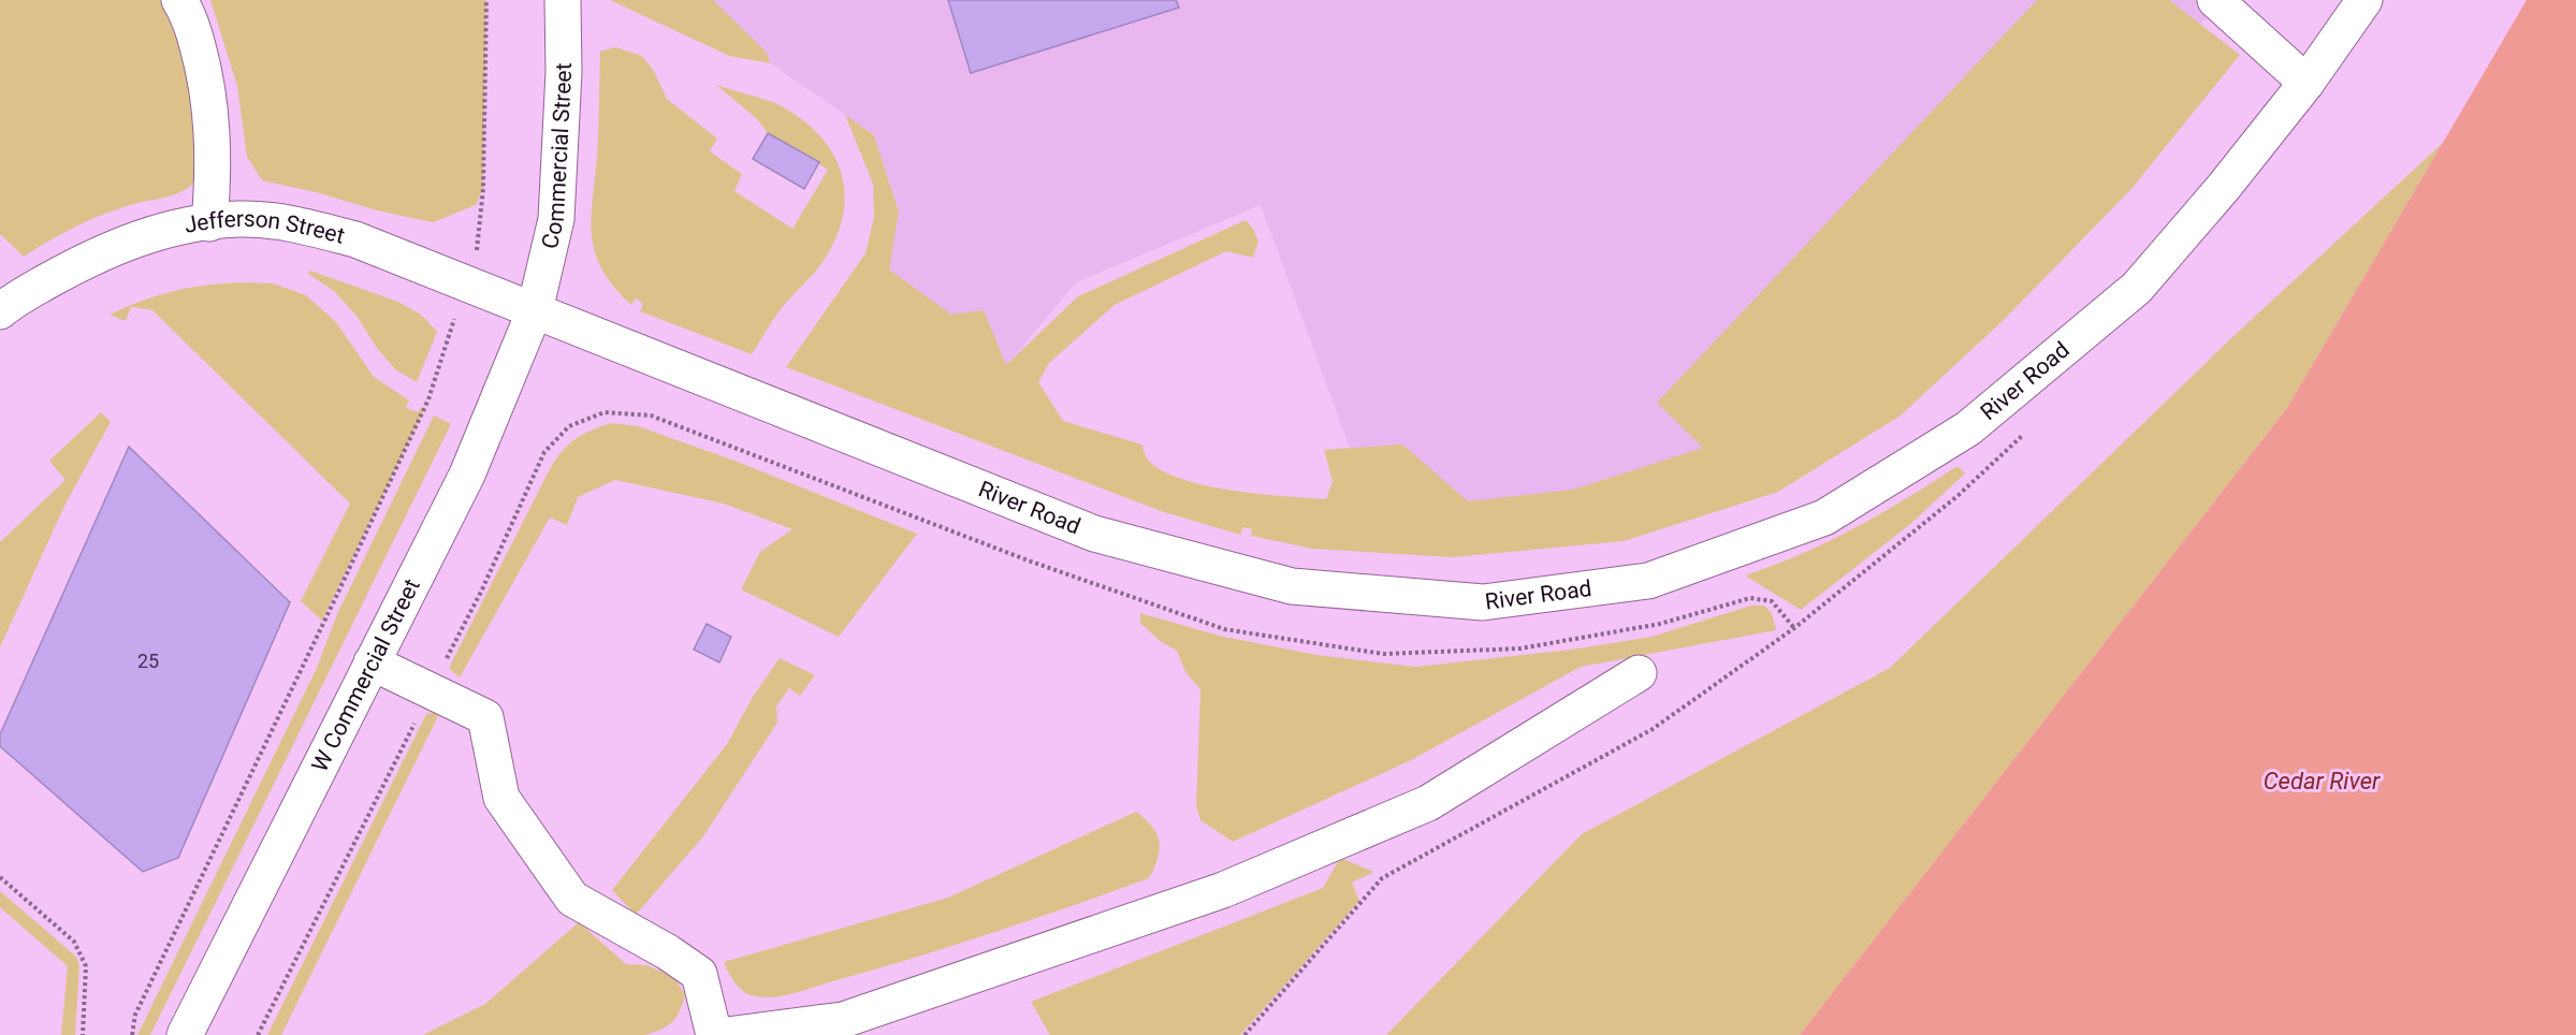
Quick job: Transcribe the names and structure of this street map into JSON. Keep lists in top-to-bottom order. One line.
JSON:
{"streets":{"main road":["Commercial Street","Jefferson Street","River Road","W Commercial Street"]},"crossings":[["Commercial Street","Jefferson Street"],["Commercial Street","River Road"],["Commercial Street","W Commercial Street"],["Jefferson Street","River Road"],["Jefferson Street","W Commercial Street"],["River Road","W Commercial Street"]],"water":["Cedar River"],"house_numbers":["25"]}
